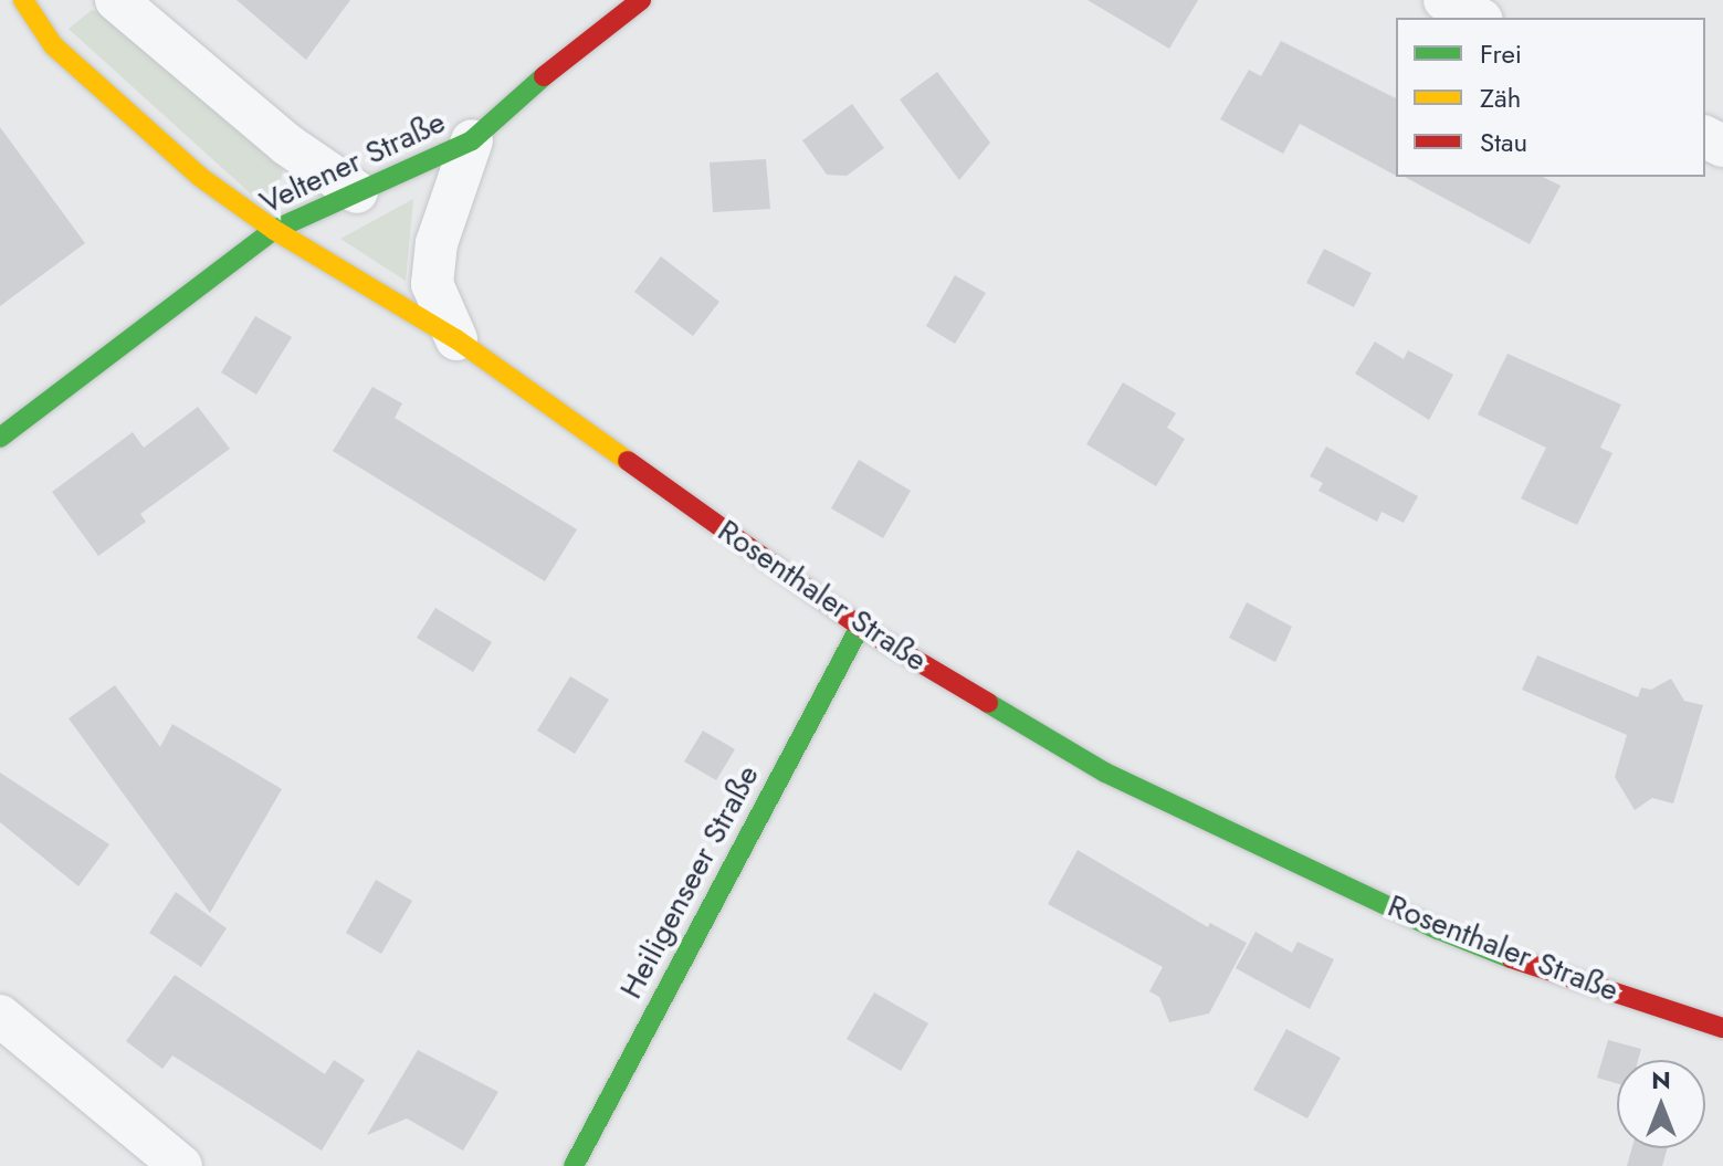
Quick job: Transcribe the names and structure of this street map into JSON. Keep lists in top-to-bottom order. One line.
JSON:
{"streets":{"street":["Veltener Straße","Rosenthaler Straße","Heiligenseer Straße"]},"crossings":[["Veltener Straße","Rosenthaler Straße"],["Rosenthaler Straße","Heiligenseer Straße"]],"legend":["Frei","Zäh","Stau"],"north":"top"}
